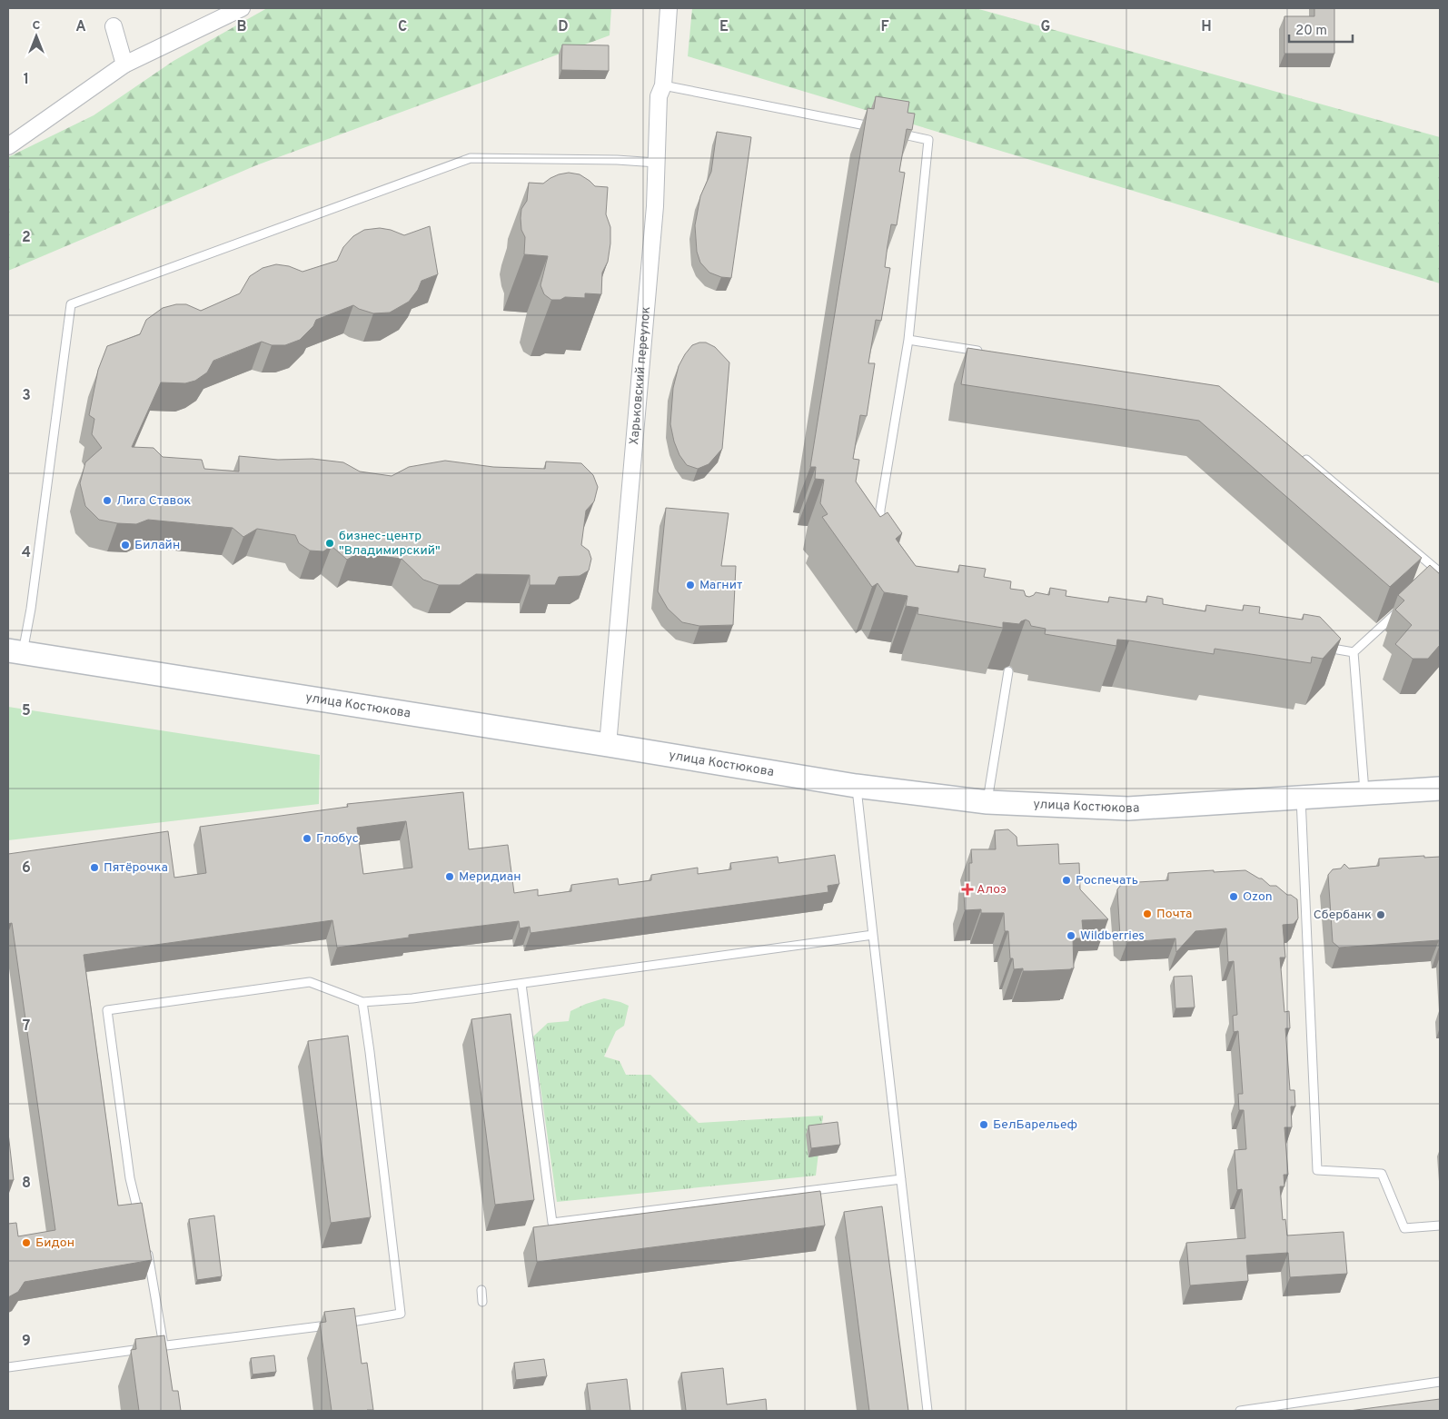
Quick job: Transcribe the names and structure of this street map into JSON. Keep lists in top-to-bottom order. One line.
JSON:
{"streets":{"main road":["улица Костюкова"],"street":["Харьковский переулок"]},"crossings":[["Харьковский переулок","улица Костюкова"]],"places":{"other":["Лига Ставок","бизнес-центр \"Владимирский\"","Билайн","Магнит","Глобус","Пятёрочка","Меридиан","Роспечать","Ozon","Почта","Сбербанк","Wildberries","БелБарельеф","Бидон"],"health":["Алоэ"]},"scale_bar":"20 m","north":"top","grid":{"columns":["A","B","C","D","E","F","G","H"],"rows":["1","2","3","4","5","6","7","8","9"]}}
